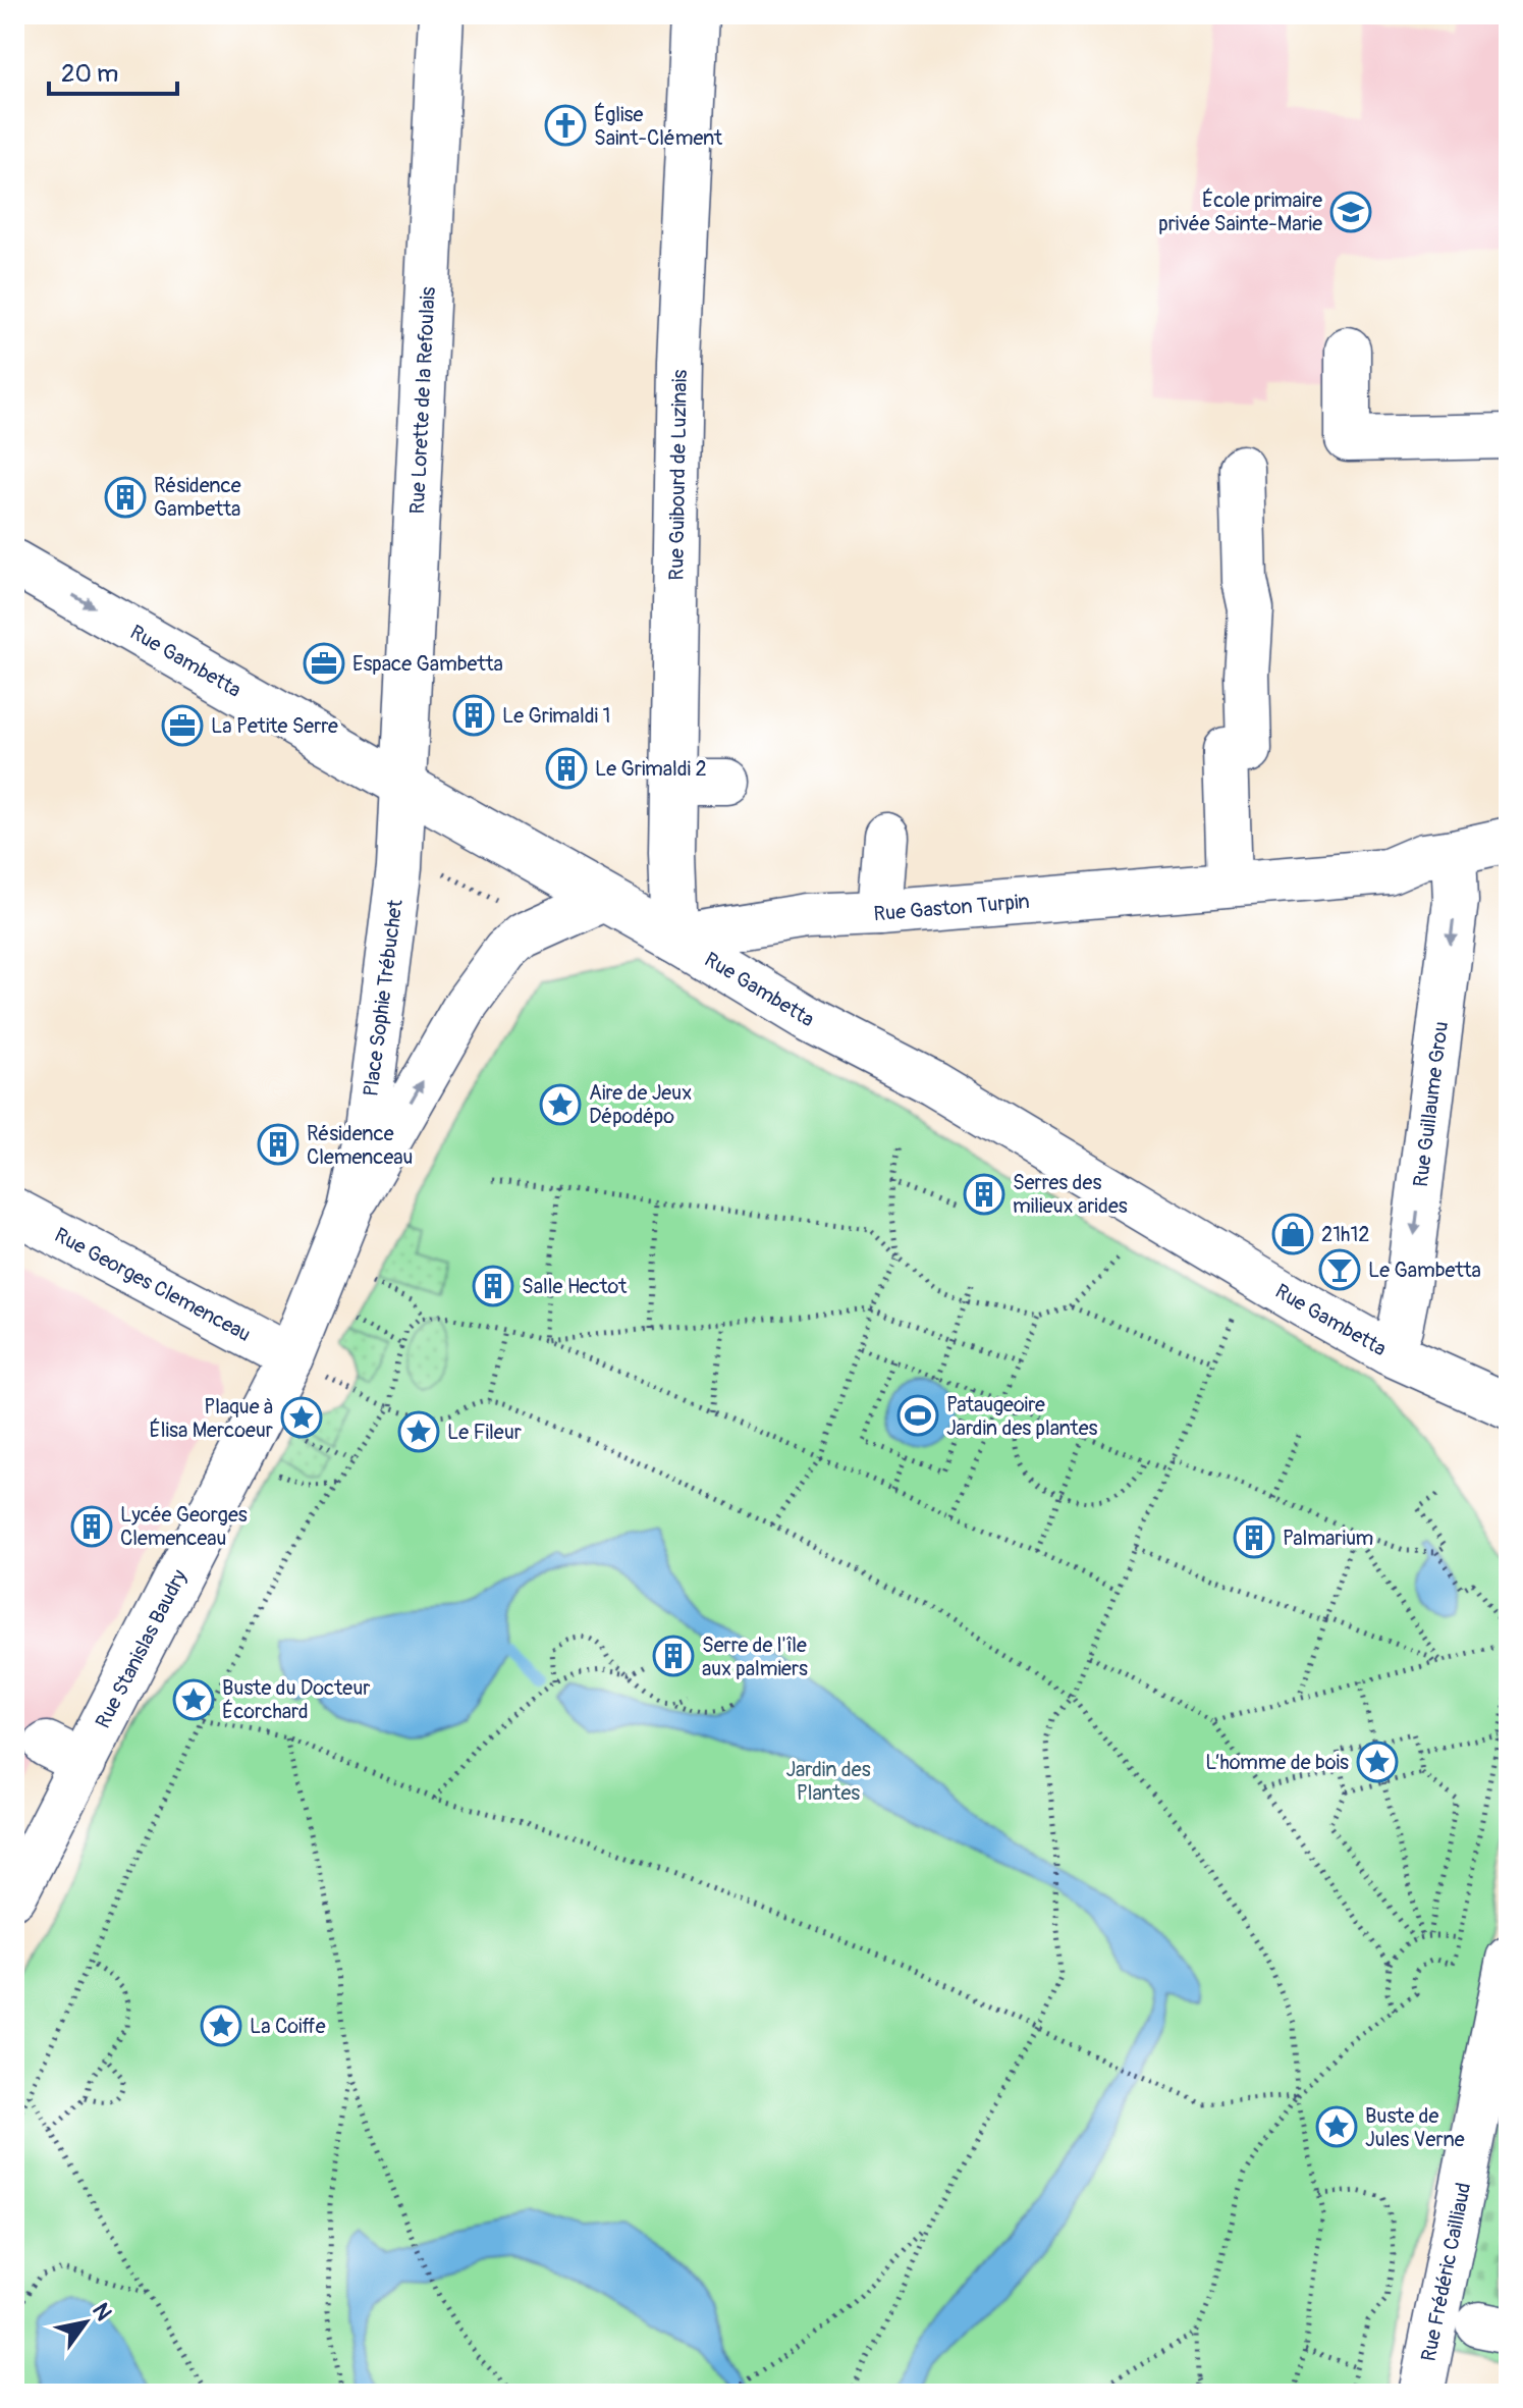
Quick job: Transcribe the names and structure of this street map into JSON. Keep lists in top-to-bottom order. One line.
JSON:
{"streets":{"street":["Rue Lorette de la Refoulais","Rue Guibourd de Luzinais","Rue Gambetta","Rue Gaston Turpin","Place Sophie Trébuchet","Rue Guillaume Grou","Rue Georges Clemenceau","Rue Stanislas Baudry","Rue Frédéric Cailliaud"]},"crossings":[["Rue Lorette de la Refoulais","Rue Gambetta"],["Rue Lorette de la Refoulais","Place Sophie Trébuchet"],["Rue Guibourd de Luzinais","Rue Gambetta"],["Rue Guibourd de Luzinais","Rue Gaston Turpin"],["Rue Gambetta","Rue Gaston Turpin"],["Rue Gambetta","Place Sophie Trébuchet"],["Rue Gambetta","Rue Guillaume Grou"],["Rue Gaston Turpin","Rue Guillaume Grou"],["Place Sophie Trébuchet","Rue Georges Clemenceau"],["Place Sophie Trébuchet","Rue Stanislas Baudry"],["Rue Georges Clemenceau","Rue Stanislas Baudry"]],"one_way":["Place Sophie Trébuchet","Rue Guillaume Grou"],"parks":["Jardin des Plantes"],"places":{"church":["Église Saint-Clément"],"school or university":["École primaire privée Sainte-Marie"],"building":["Résidence Gambetta","Le Grimaldi 1","Le Grimaldi 2","Résidence Clemenceau","Serres des milieux arides","Salle Hectot","Lycée Georges Clemenceau","Palmarium","Serre de l'île aux palmiers"],"office":["Espace Gambetta","La Petite Serre"],"place":["Aire de Jeux Dépodépo","Plaque à Élisa Mercoeur","Le Fileur","Buste du Docteur Écorchard","L’homme de bois","La Coiffe","Buste de Jules Verne"],"shop":["21h12"],"bar":["Le Gambetta"],"sports":["Pataugeoire Jardin des plantes"]},"scale_bar":"20 m","north":"top right"}
